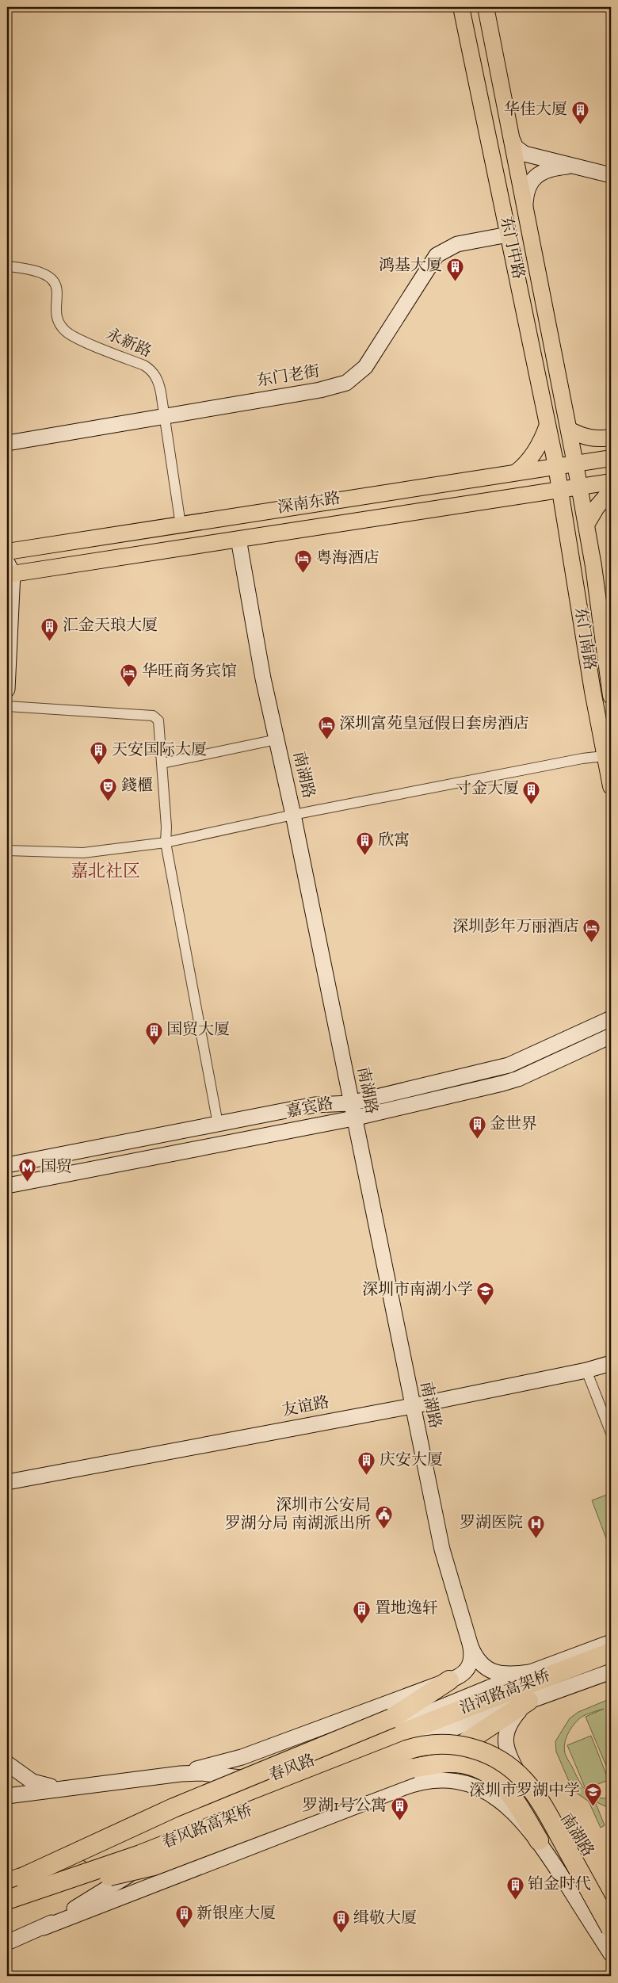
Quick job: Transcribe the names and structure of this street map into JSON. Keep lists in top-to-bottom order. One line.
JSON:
{"streets":{"highway":["沿河路高架桥","春风路高架桥"],"main road":["东门中路","深南东路","东门南路"],"street":["永新路","东门老街","南湖路","嘉宾路","友谊路","春风路"]},"crossings":[["东门中路","东门老街"],["东门中路","深南东路"],["东门中路","东门南路"],["永新路","东门老街"],["永新路","深南东路"],["深南东路","东门南路"],["深南东路","南湖路"],["南湖路","嘉宾路"],["南湖路","友谊路"],["南湖路","春风路"],["沿河路高架桥","春风路高架桥"]],"districts":["嘉北社区"],"places":{"building":["华佳大厦","鸿基大厦","汇金天琅大厦","天安国际大厦","寸金大厦","欣寓","国贸大厦","金世界","庆安大厦","置地逸轩","罗湖1号公寓","铂金时代","新银座大厦","缉敬大厦"],"hotel":["粤海酒店","华旺商务宾馆","深圳富苑皇冠假日套房酒店","深圳彭年万丽酒店"],"theatre":["錢櫃"],"metro station":["国贸"],"school or university":["深圳市南湖小学","深圳市罗湖中学"],"public building":["深圳市公安局 罗湖分局 南湖派出所"],"hospital":["罗湖医院"]}}
